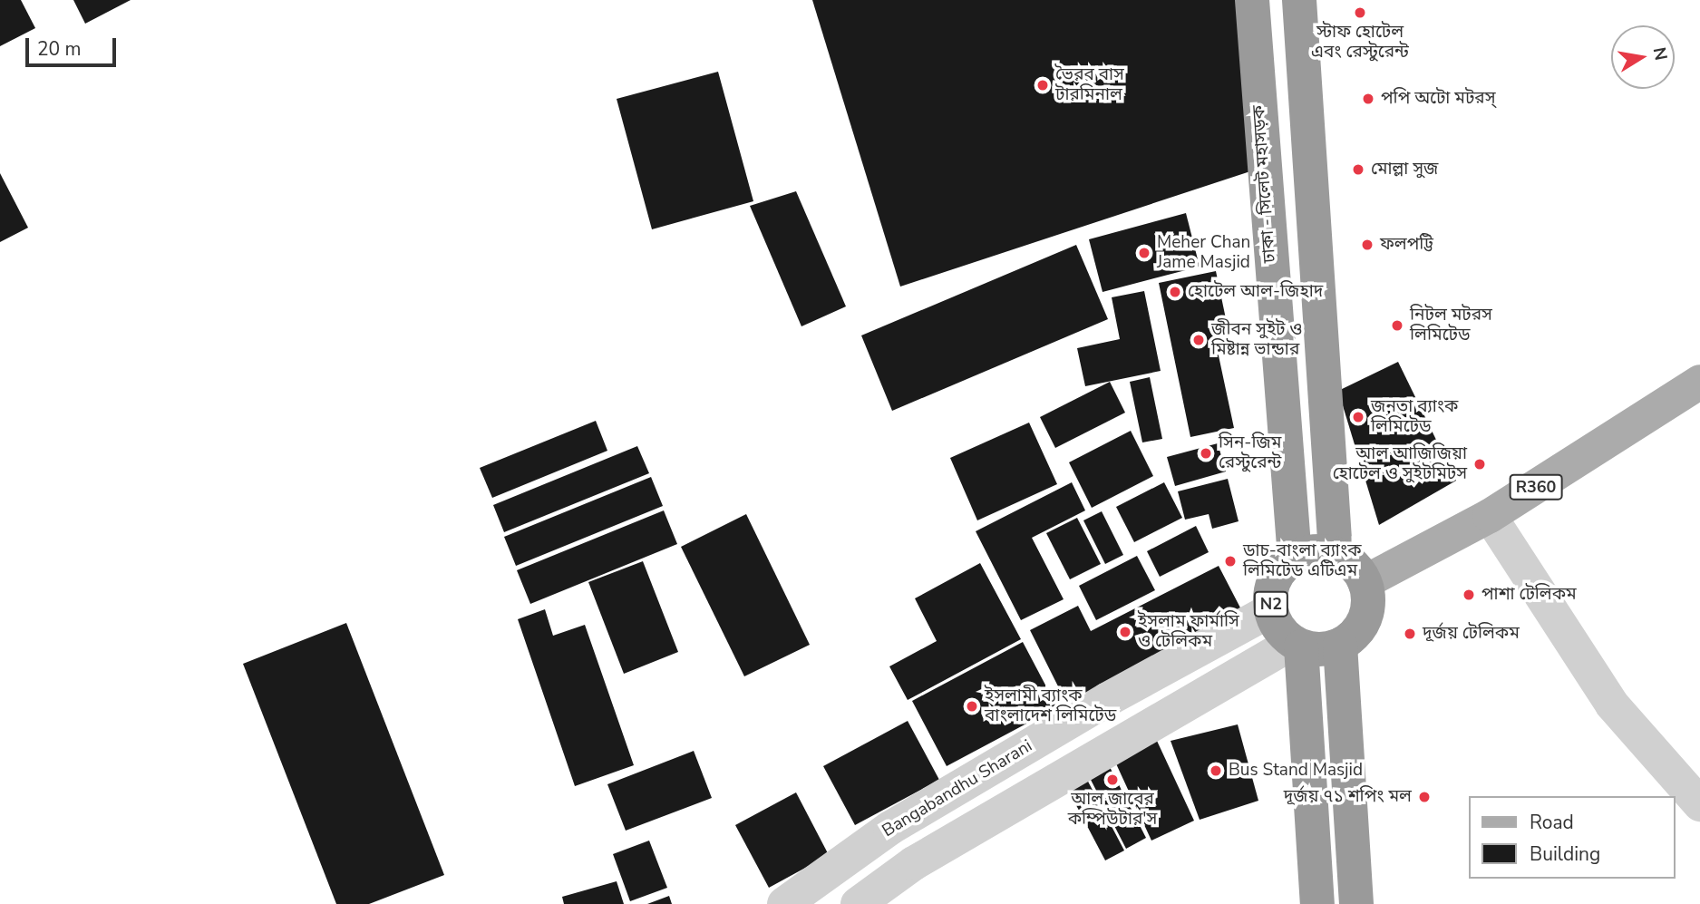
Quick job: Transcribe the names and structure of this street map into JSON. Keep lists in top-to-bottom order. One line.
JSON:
{"streets":{"highway":["ঢাকা - সিলেট মহাসড়ক","N2"],"main road":["R360"],"street":["Bangabandhu Sharani"]},"crossings":[["ঢাকা - সিলেট মহাসড়ক","R360"],["ঢাকা - সিলেট মহাসড়ক","N2"],["ঢাকা - সিলেট মহাসড়ক","Bangabandhu Sharani"],["R360","N2"],["R360","Bangabandhu Sharani"],["N2","Bangabandhu Sharani"]],"places":["স্টাফ হোটেল এবং রেস্টুরেন্ট","ভৈরব বাস টারমিনাল","পপি অটো মটরস্","মোল্লা সুজ","ফলপট্টি","Meher Chan Jame Masjid","হোটেল আল-জিহাদ","নিটল মটরস লিমিটেড","জীবন সুইট ও মিষ্টান্ন ভান্ডার","জনতা ব্যাংক লিমিটেড","সিন্-জিম রেস্টুরেন্ট","আল আজিজিয়া হোটেল ও সুইটমিটস","ডাচ-বাংলা ব্যাংক লিমিটেড এটিএম","পাশা টেলিকম","ইসলাম ফার্মাসি ও টেলিকম","দূর্জয় টেলিকম","ইসলামী ব্যাংক বাংলাদেশ লিমিটেড","Bus Stand Masjid","আল জাবের কম্পিউটার'স","দূর্জয় ৭১ শপিং মল"],"legend":["Road","Building"],"scale_bar":"20 m","north":"right"}
